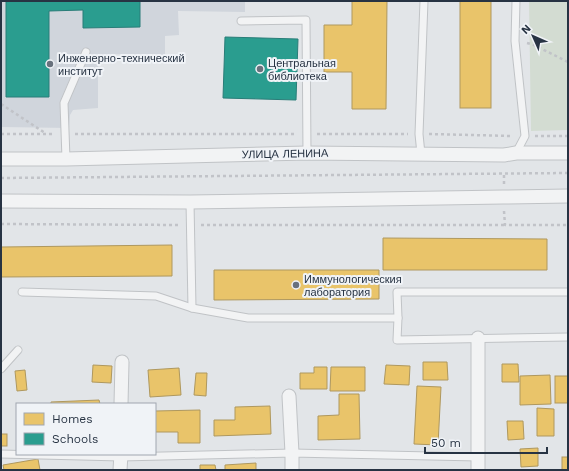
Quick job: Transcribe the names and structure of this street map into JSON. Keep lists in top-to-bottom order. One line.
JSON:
{"streets":{"street":["УЛИЦА ЛЕНИНА"]},"places":["Инженерно-технический институт","Центральная библиотека","Иммунологическия лаборатория"],"legend":["Homes","Schools"],"scale_bar":"50 m","north":"top left"}
